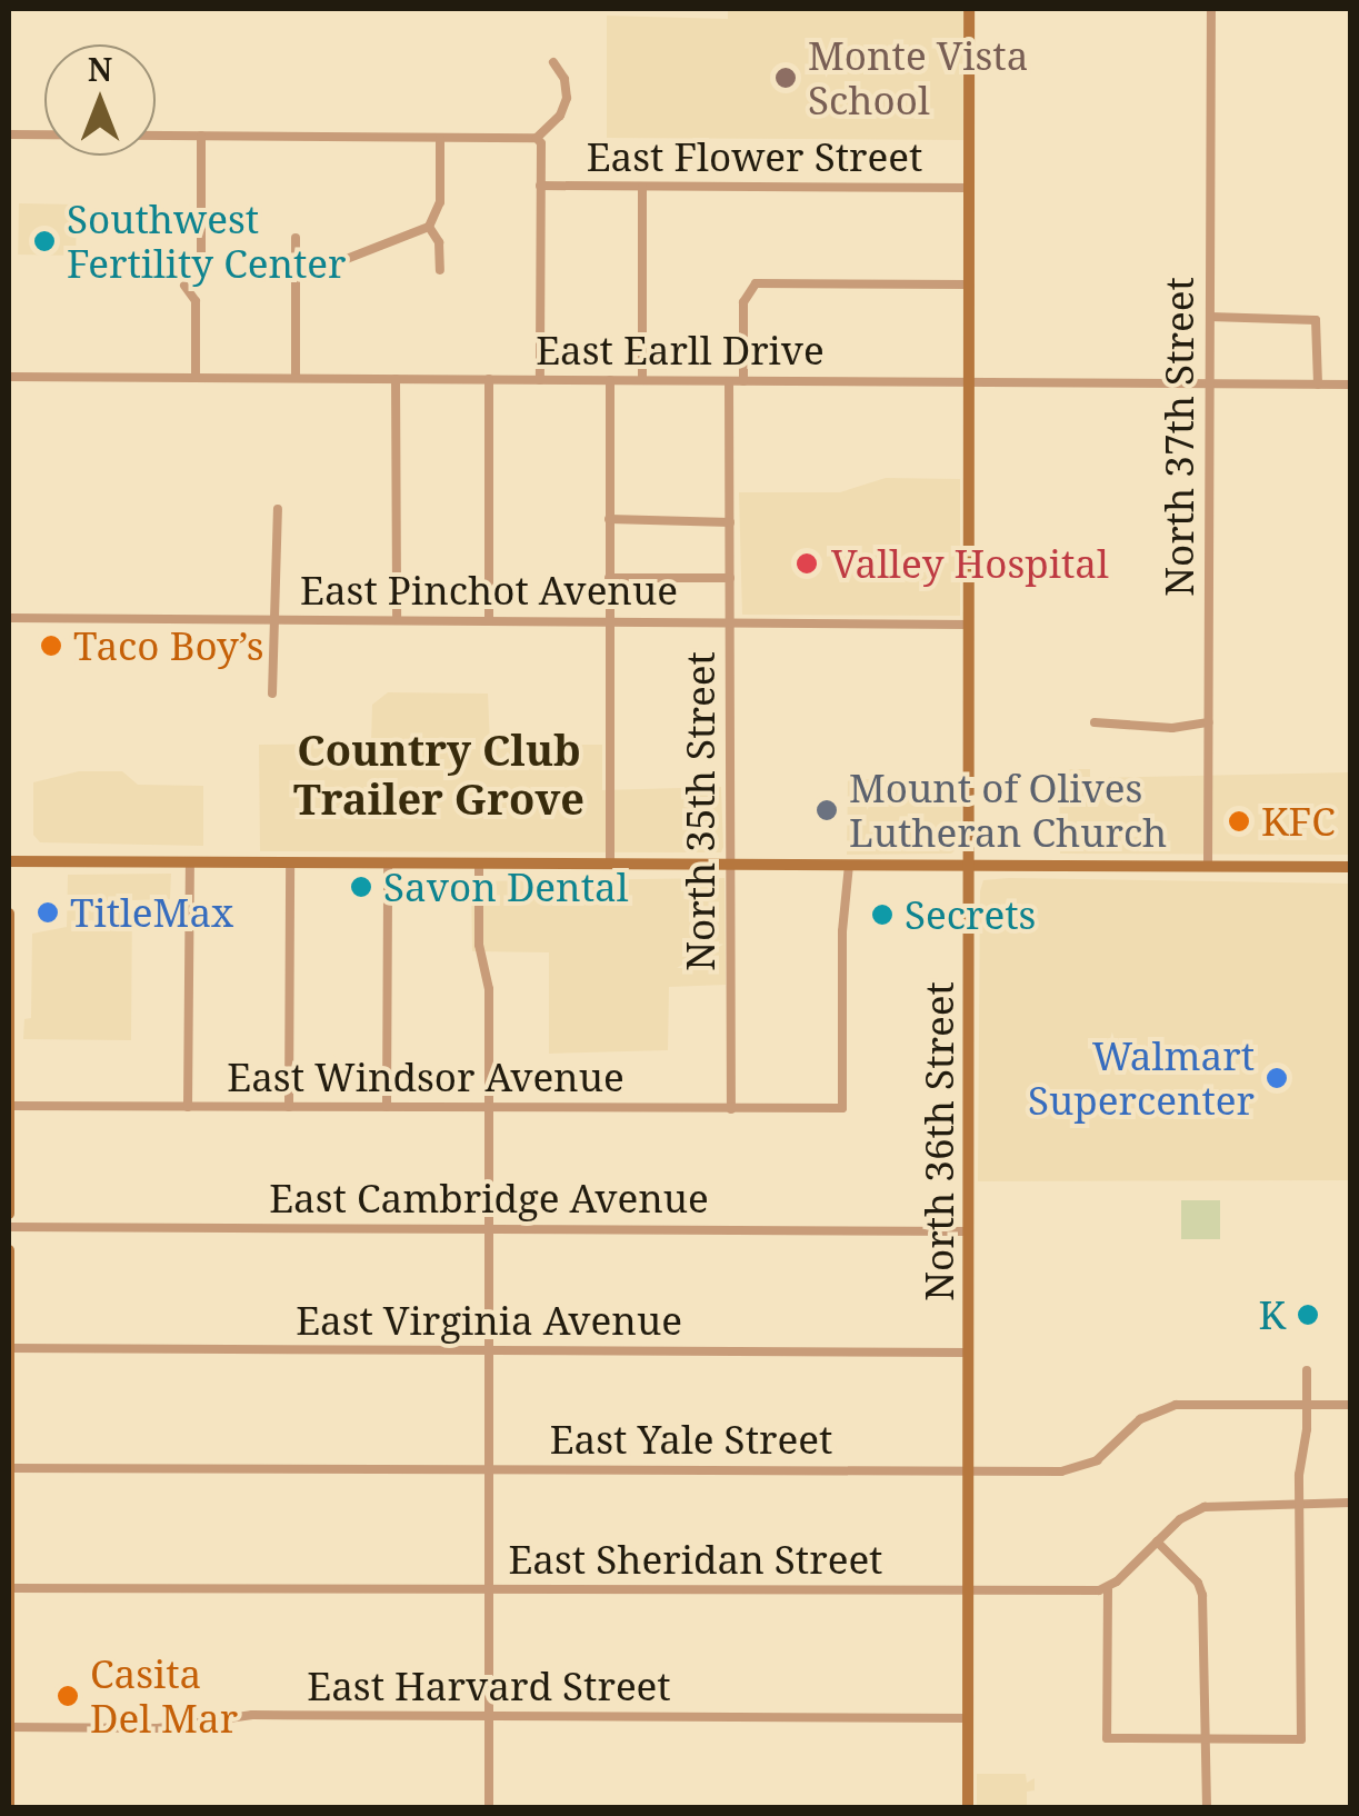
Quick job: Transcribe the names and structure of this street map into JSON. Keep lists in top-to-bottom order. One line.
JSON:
{"streets":{"main road":["North 36th Street"],"street":["East Flower Street","East Earll Drive","North 37th Street","East Pinchot Avenue","North 35th Street","East Windsor Avenue","East Cambridge Avenue","East Virginia Avenue","East Yale Street","East Sheridan Street","East Harvard Street"]},"crossings":[["East Flower Street","North 36th Street"],["East Earll Drive","North 37th Street"],["East Earll Drive","North 35th Street"],["East Earll Drive","North 36th Street"],["East Pinchot Avenue","North 35th Street"],["East Pinchot Avenue","North 36th Street"],["North 35th Street","East Windsor Avenue"],["North 36th Street","East Cambridge Avenue"],["North 36th Street","East Virginia Avenue"],["North 36th Street","East Yale Street"],["North 36th Street","East Sheridan Street"],["North 36th Street","East Harvard Street"]],"districts":["Country Club Trailer Grove"],"places":["Monte Vista School","Southwest Fertility Center","Valley Hospital","Taco Boy’s","Mount of Olives Lutheran Church","KFC","Savon Dental","TitleMax","Secrets","Walmart Supercenter","K","Casita Del Mar"],"north":"top"}
